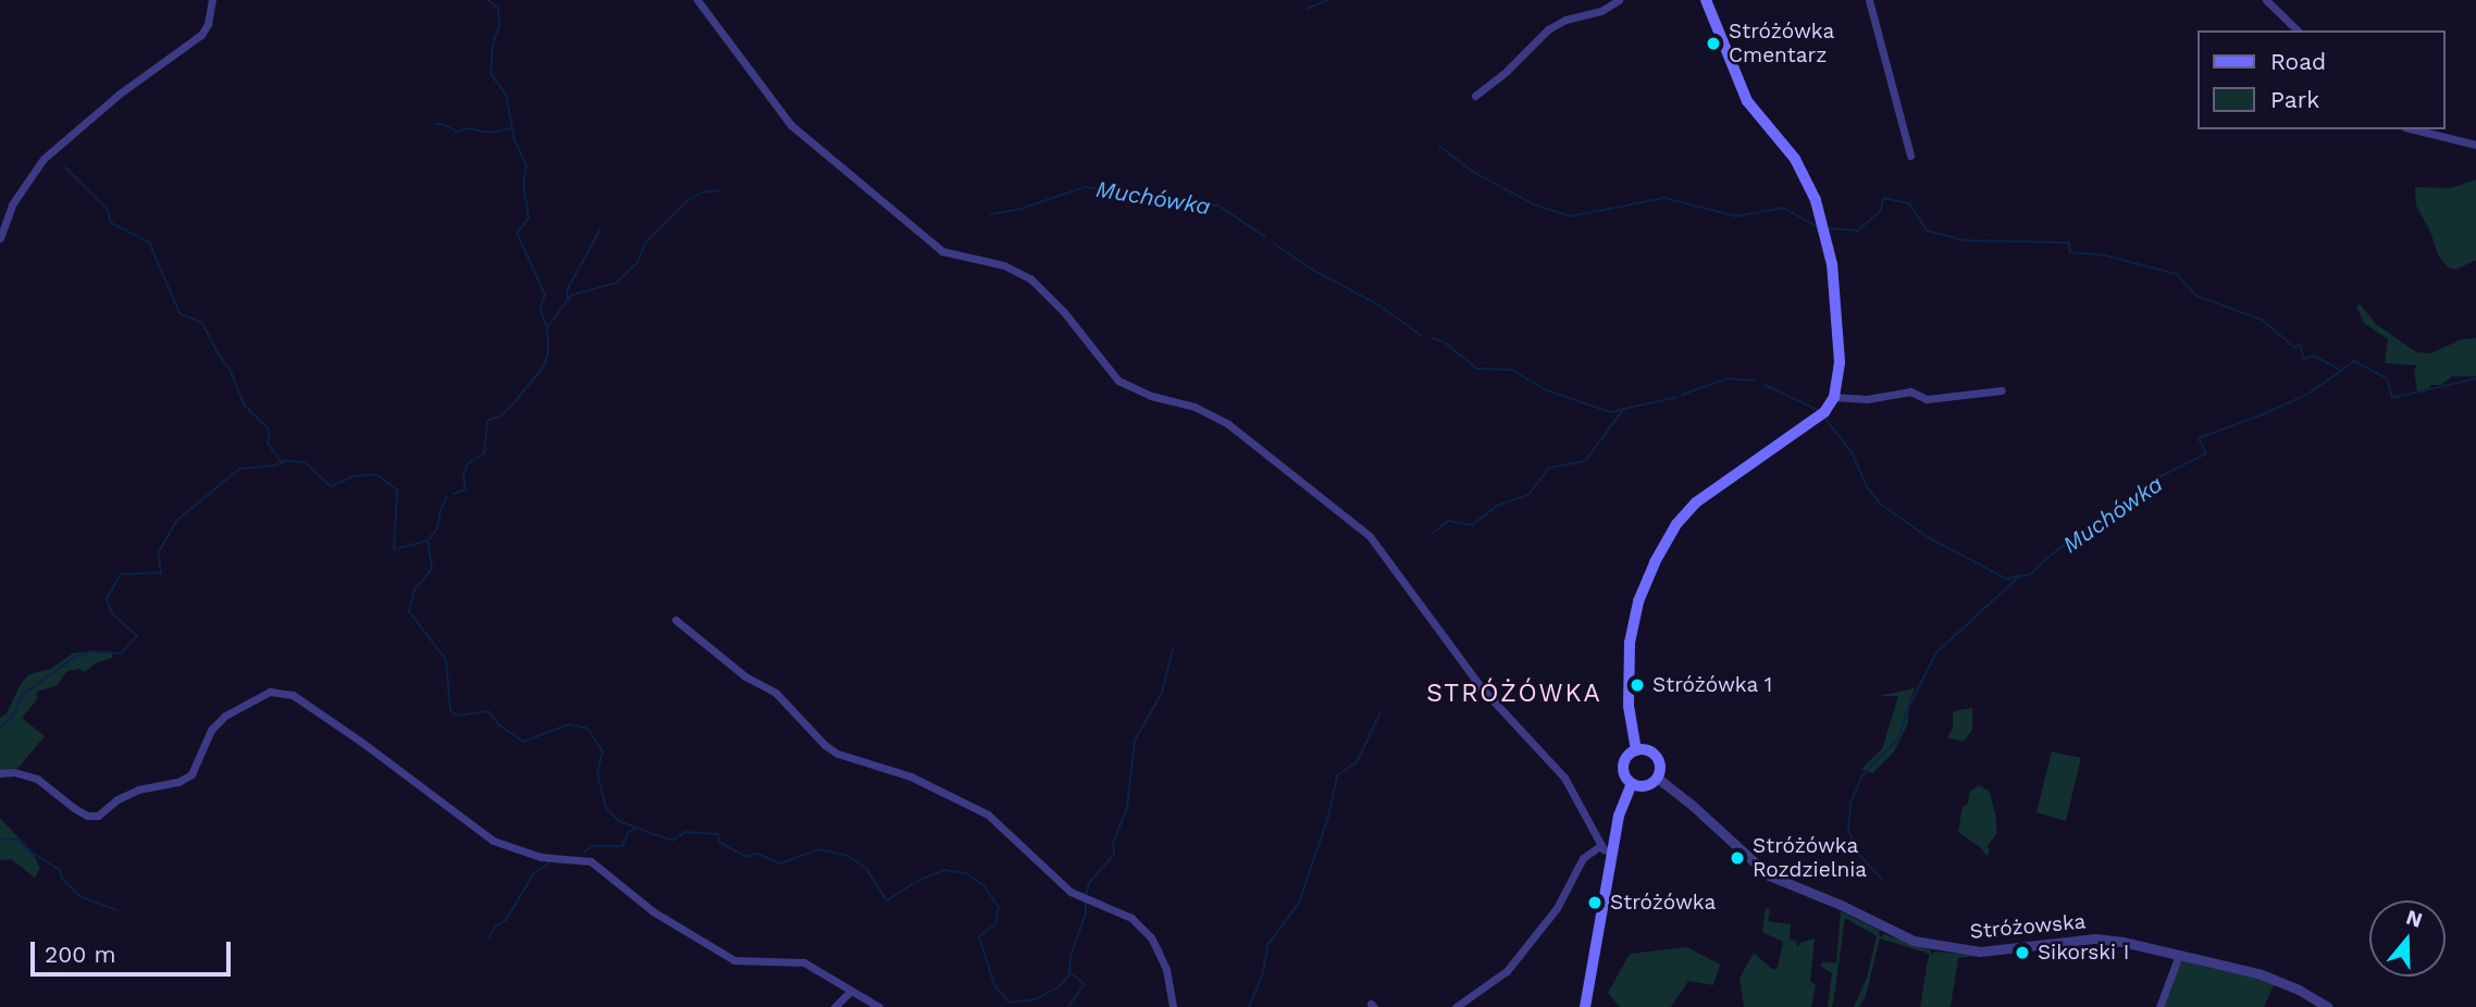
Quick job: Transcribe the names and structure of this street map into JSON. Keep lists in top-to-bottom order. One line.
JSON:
{"streets":{"street":["Stróżowska"]},"districts":["STRÓŻÓWKA"],"water":["Muchówka"],"places":["Stróżówka Cmentarz","Stróżówka 1","Stróżówka Rozdzielnia","Stróżówka","Sikorski I"],"legend":["Road","Park"],"scale_bar":"200 m","north":"top"}
